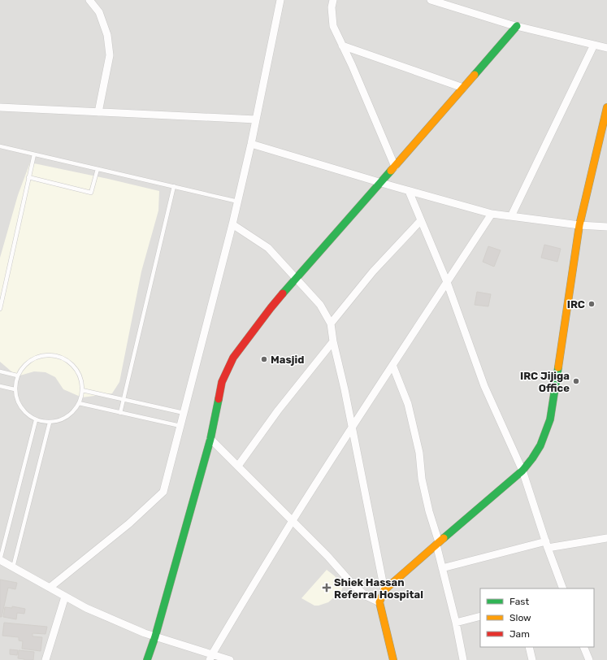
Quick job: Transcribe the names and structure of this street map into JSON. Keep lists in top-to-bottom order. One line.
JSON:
{"places":{"other":["IRC","Masjid","IRC Jijiga Office"],"health":["Shiek Hassan Referral Hospital"]},"legend":["Fast","Slow","Jam"]}
